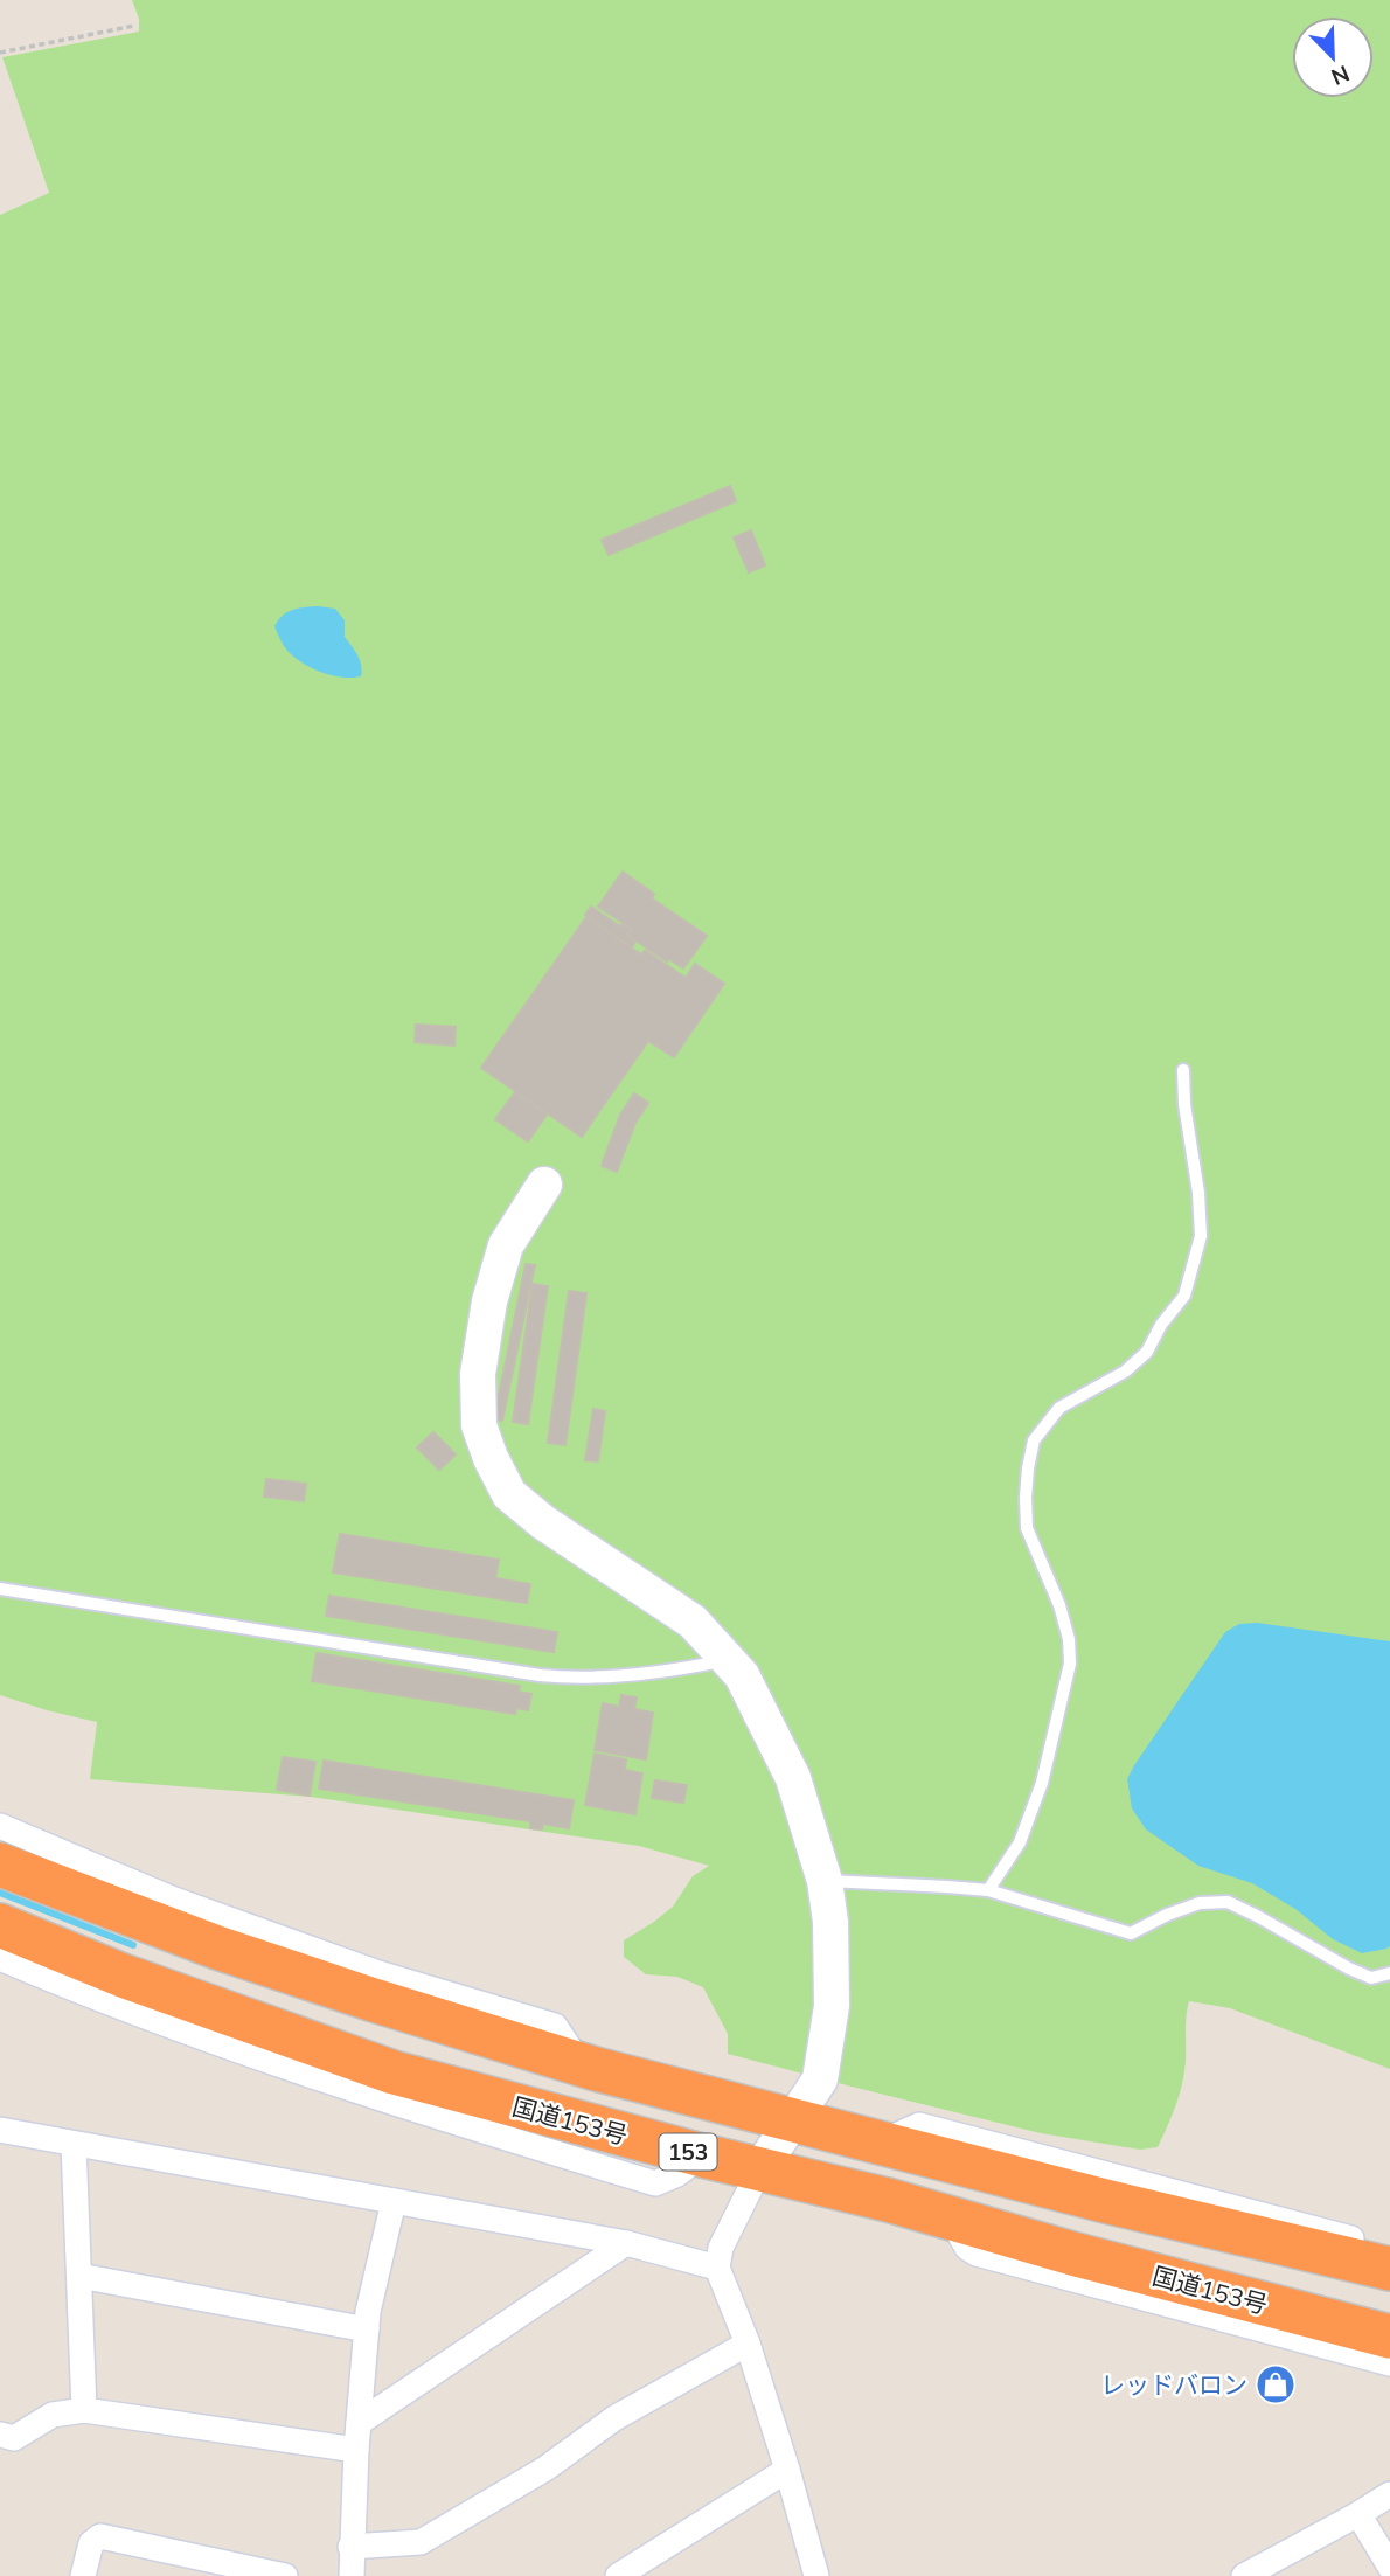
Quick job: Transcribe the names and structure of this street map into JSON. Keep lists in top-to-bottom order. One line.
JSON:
{"streets":{"highway":["国道153号","153"]},"places":{"shop":["レッドバロン"]},"north":"bottom right"}
